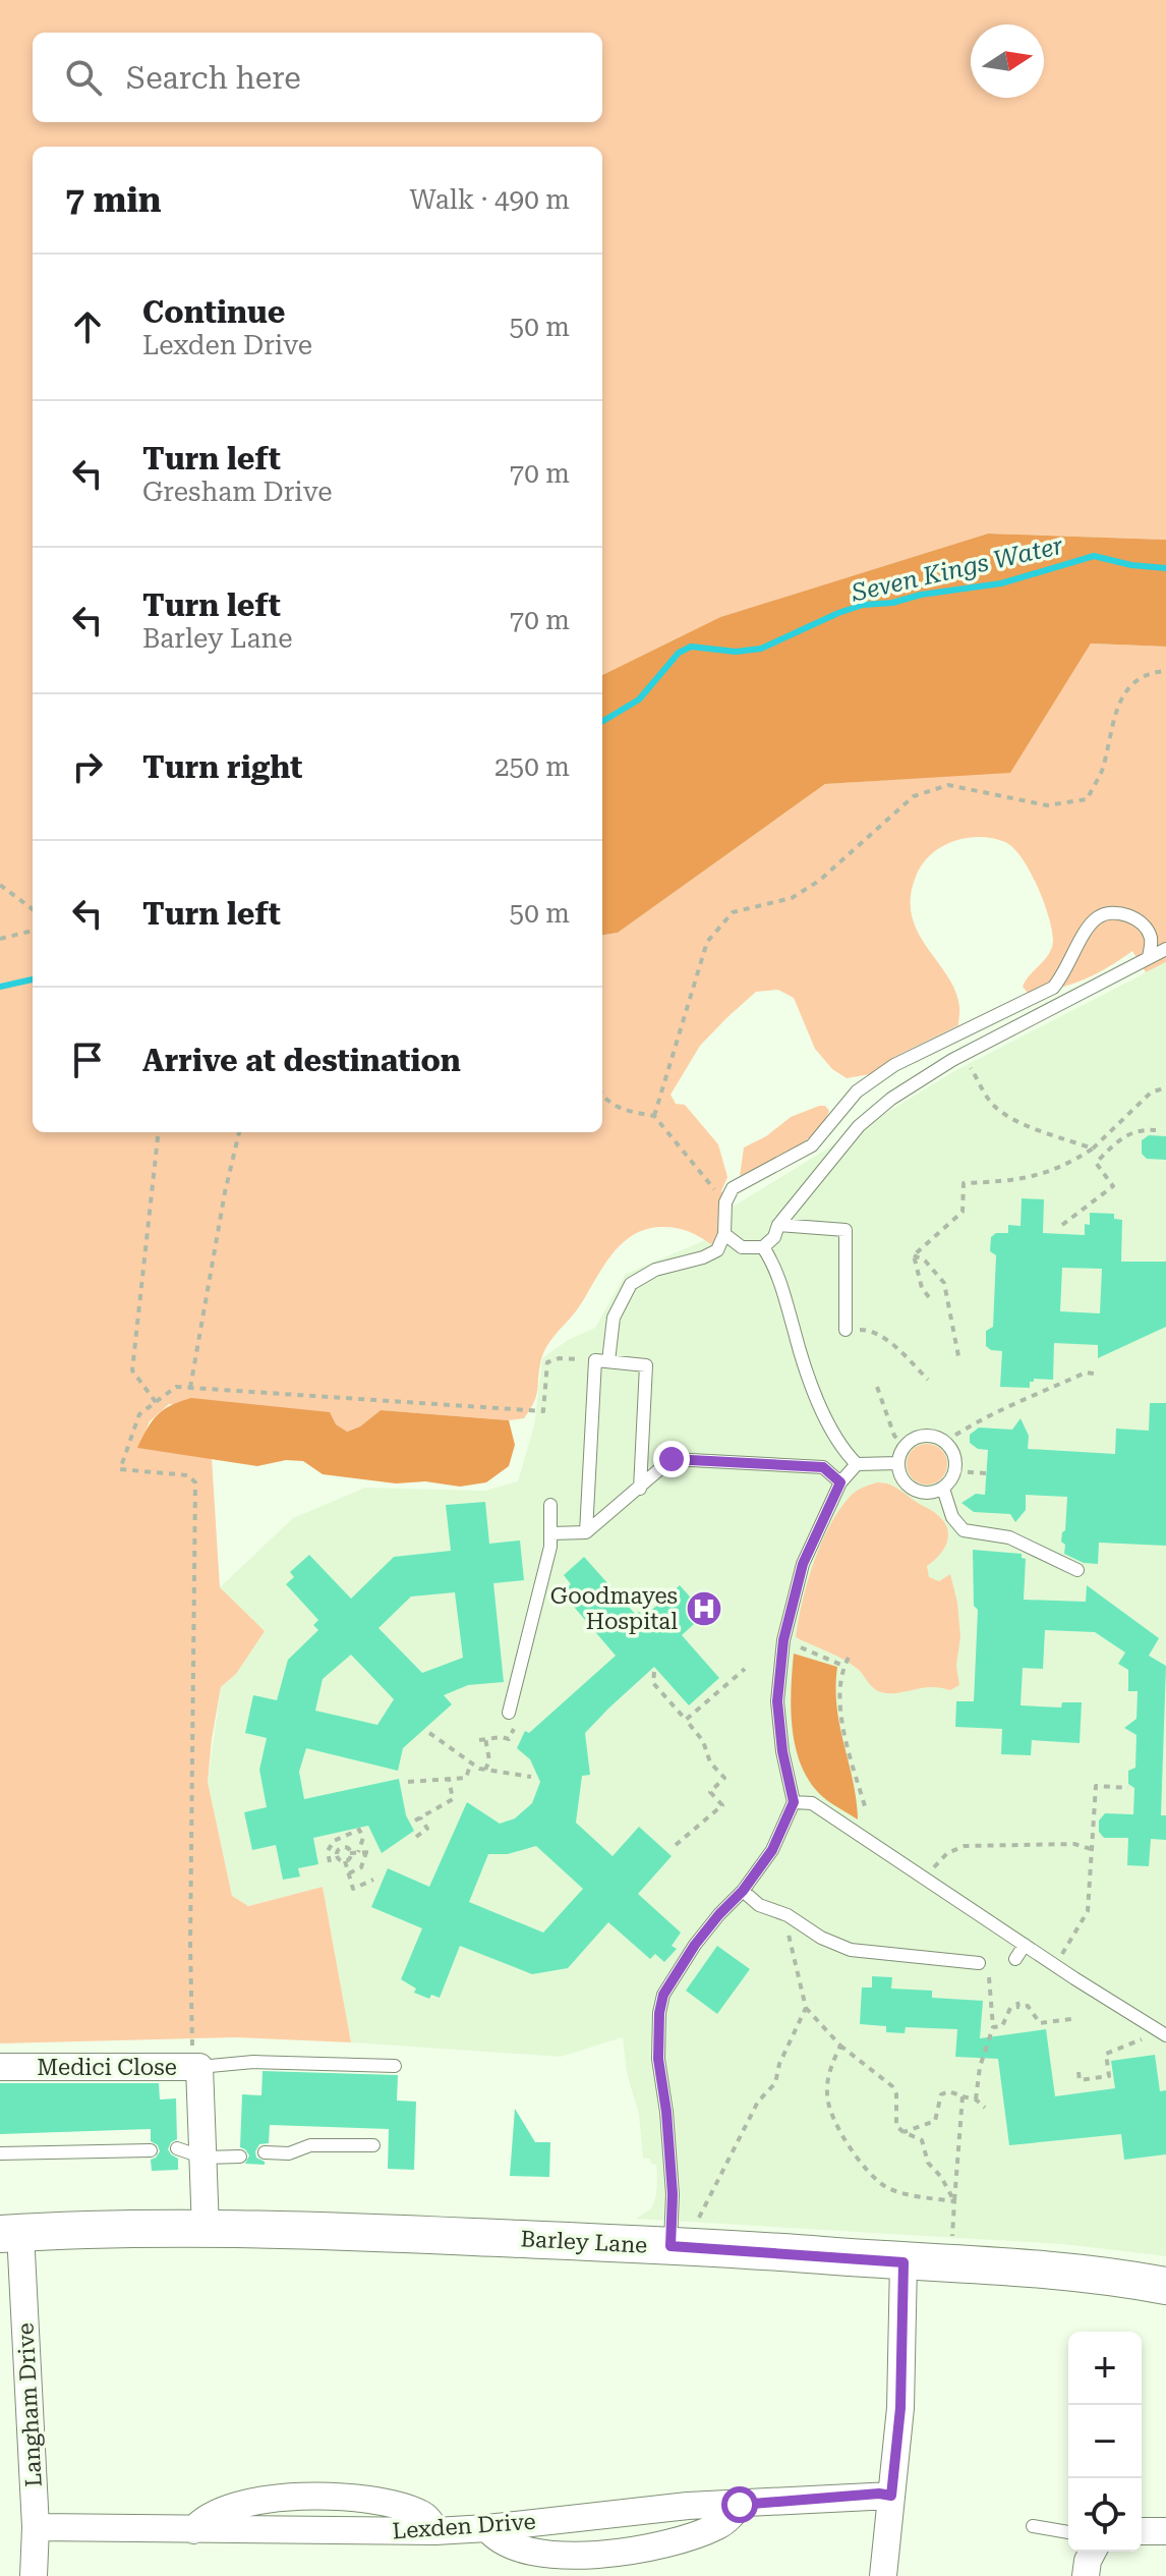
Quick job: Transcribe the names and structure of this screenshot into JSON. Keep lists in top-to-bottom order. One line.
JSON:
{"streets":{"main road":["Barley Lane"],"street":["Medici Close","Langham Drive","Lexden Drive"]},"crossings":[["Medici Close","Barley Lane"],["Barley Lane","Langham Drive"],["Langham Drive","Lexden Drive"]],"water":["Seven Kings Water"],"places":{"hospital":["Goodmayes Hospital"]},"north":"right","page":{"search":"Search here","heading":["7 min","Walk · 490 m"],"list":[["Continue","Lexden Drive","50 m"],["Turn left","Gresham Drive","70 m"],["Turn left","Barley Lane","70 m"],["Turn right","250 m"],["Turn left","50 m"],"Arrive at destination"],"map_buttons":["+","−"]}}
